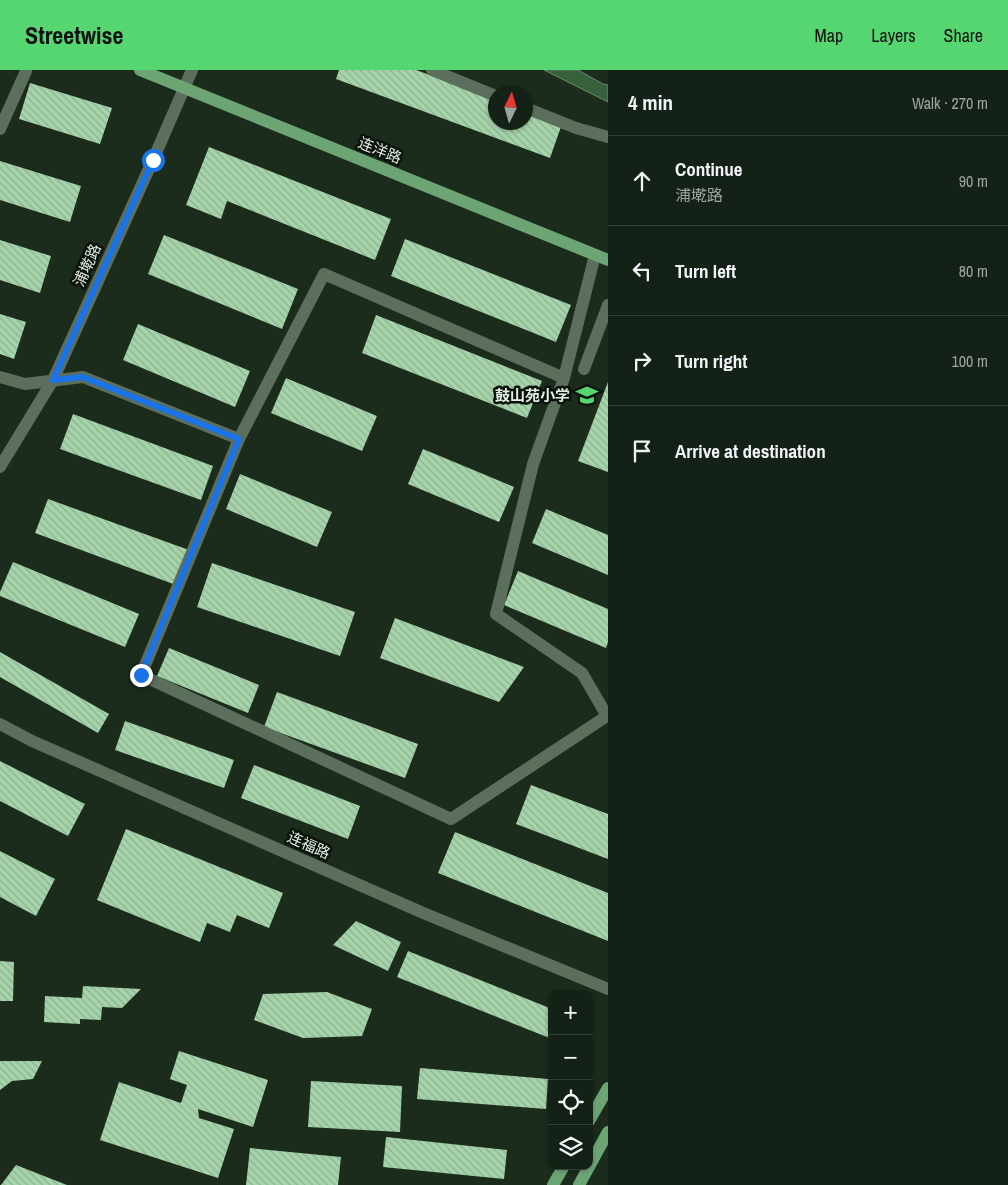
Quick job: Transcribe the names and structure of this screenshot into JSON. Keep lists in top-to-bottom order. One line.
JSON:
{"streets":{"main road":["连洋路"],"street":["浦墘路","连福路"]},"crossings":[["连洋路","浦墘路"]],"places":{"school or university":["鼓山苑小学"]},"north":"top","page":{"header":"Streetwise","nav":["Map","Layers","Share"],"heading":["4 min","Walk · 270 m"],"list":[["Continue","浦墘路","90 m"],["Turn left","80 m"],["Turn right","100 m"],"Arrive at destination"],"map_buttons":["+","−"]}}
